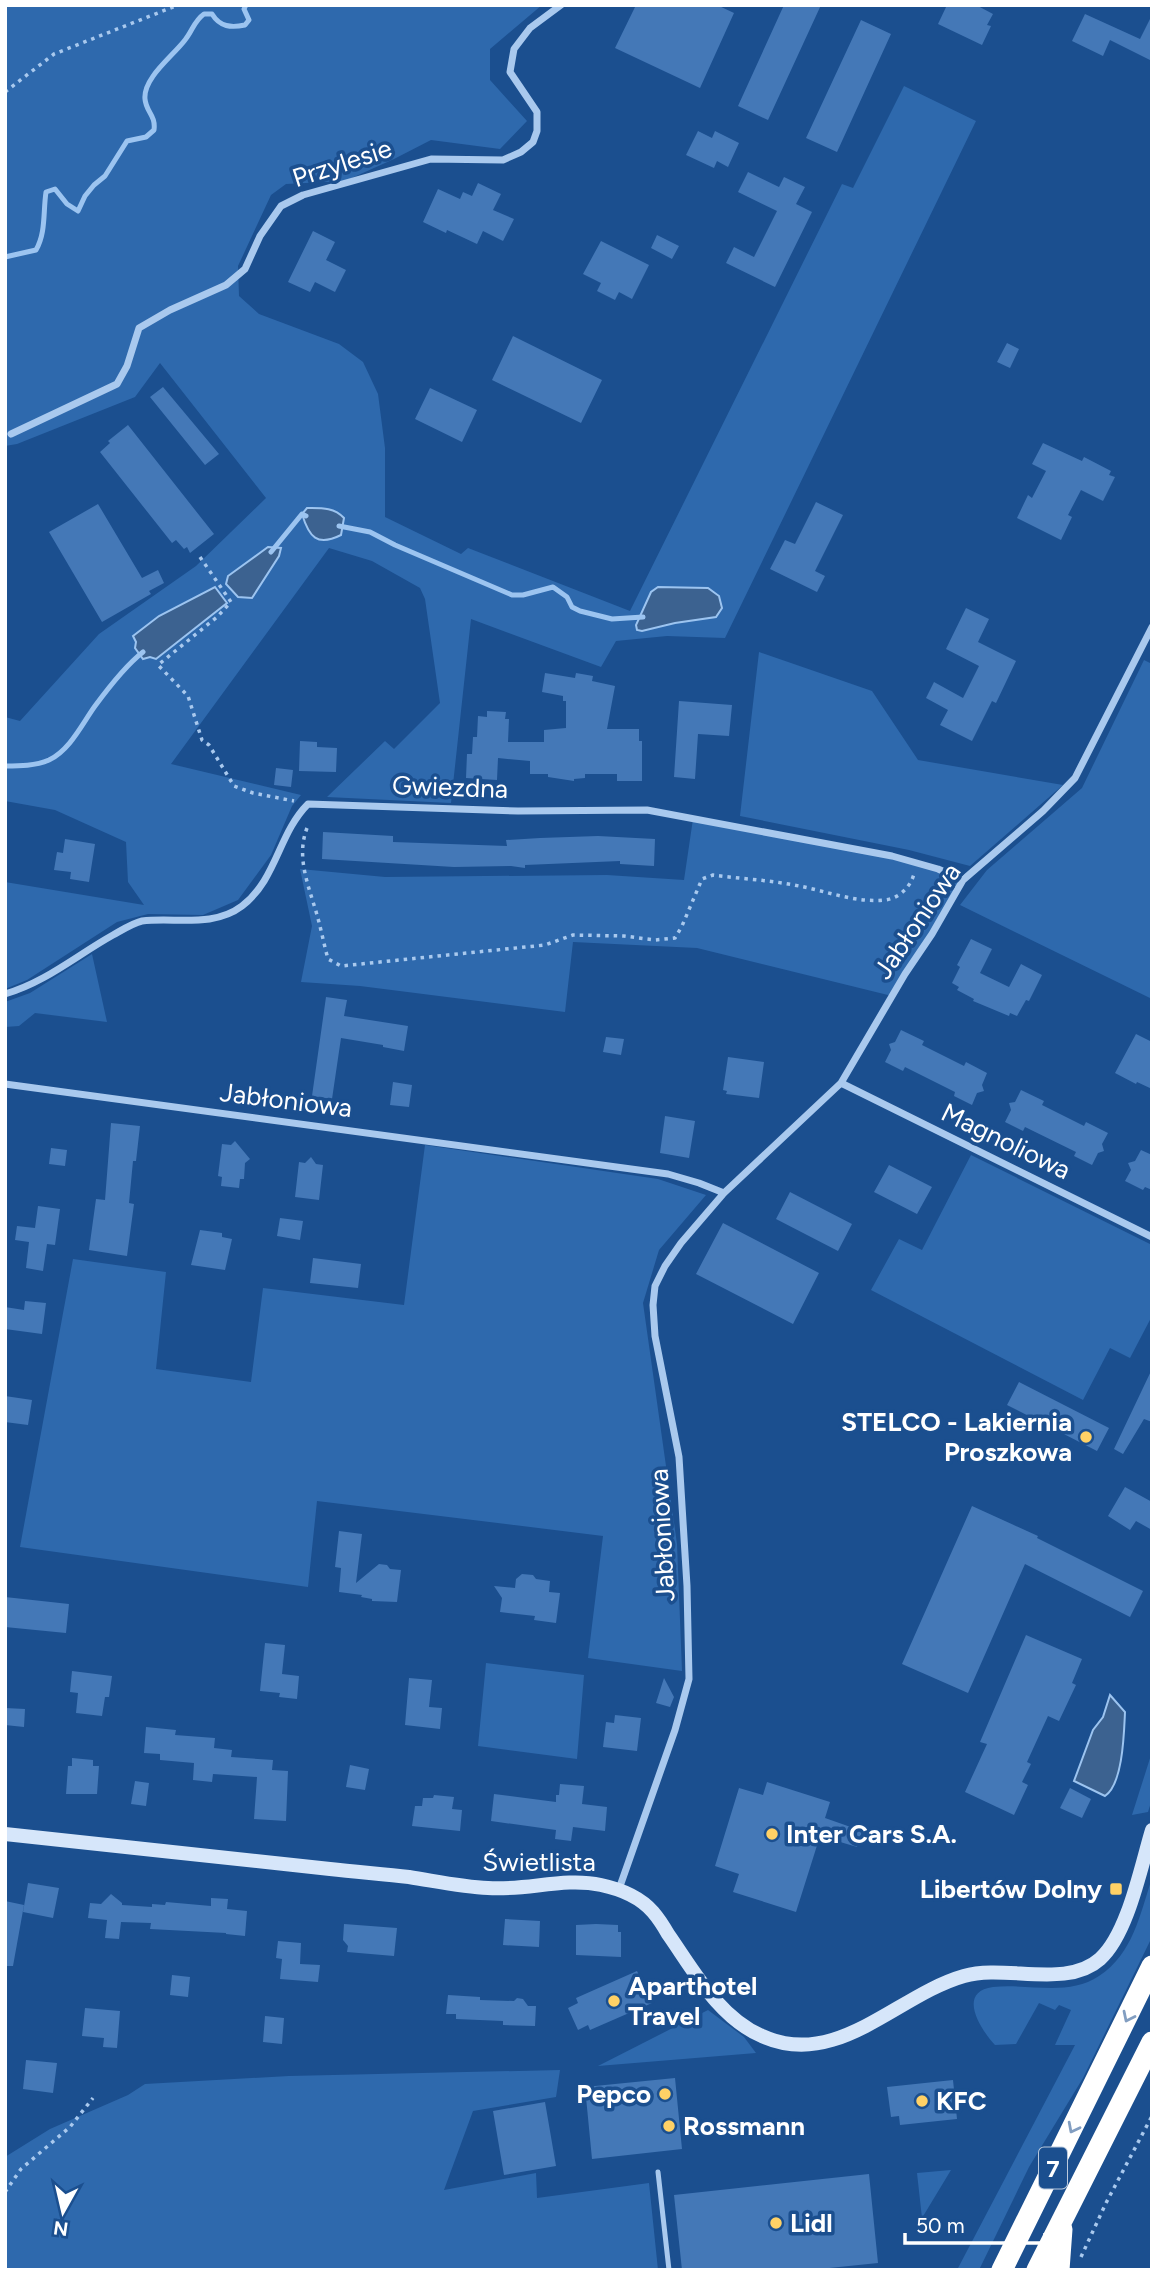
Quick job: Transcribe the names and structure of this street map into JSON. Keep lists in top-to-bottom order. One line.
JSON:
{"streets":{"highway":["7"],"street":["Przylesie","Gwiezdna","Jabłoniowa","Magnoliowa","Świetlista"]},"crossings":[["Gwiezdna","Jabłoniowa"],["Jabłoniowa","Magnoliowa"],["Jabłoniowa","Świetlista"]],"places":{"other":["STELCO - Lakiernia Proszkowa","Inter Cars S.A.","Aparthotel Travel","Pepco","KFC","Rossmann","Lidl"],"transit":["Libertów Dolny"]},"scale_bar":"50 m","north":"bottom"}
